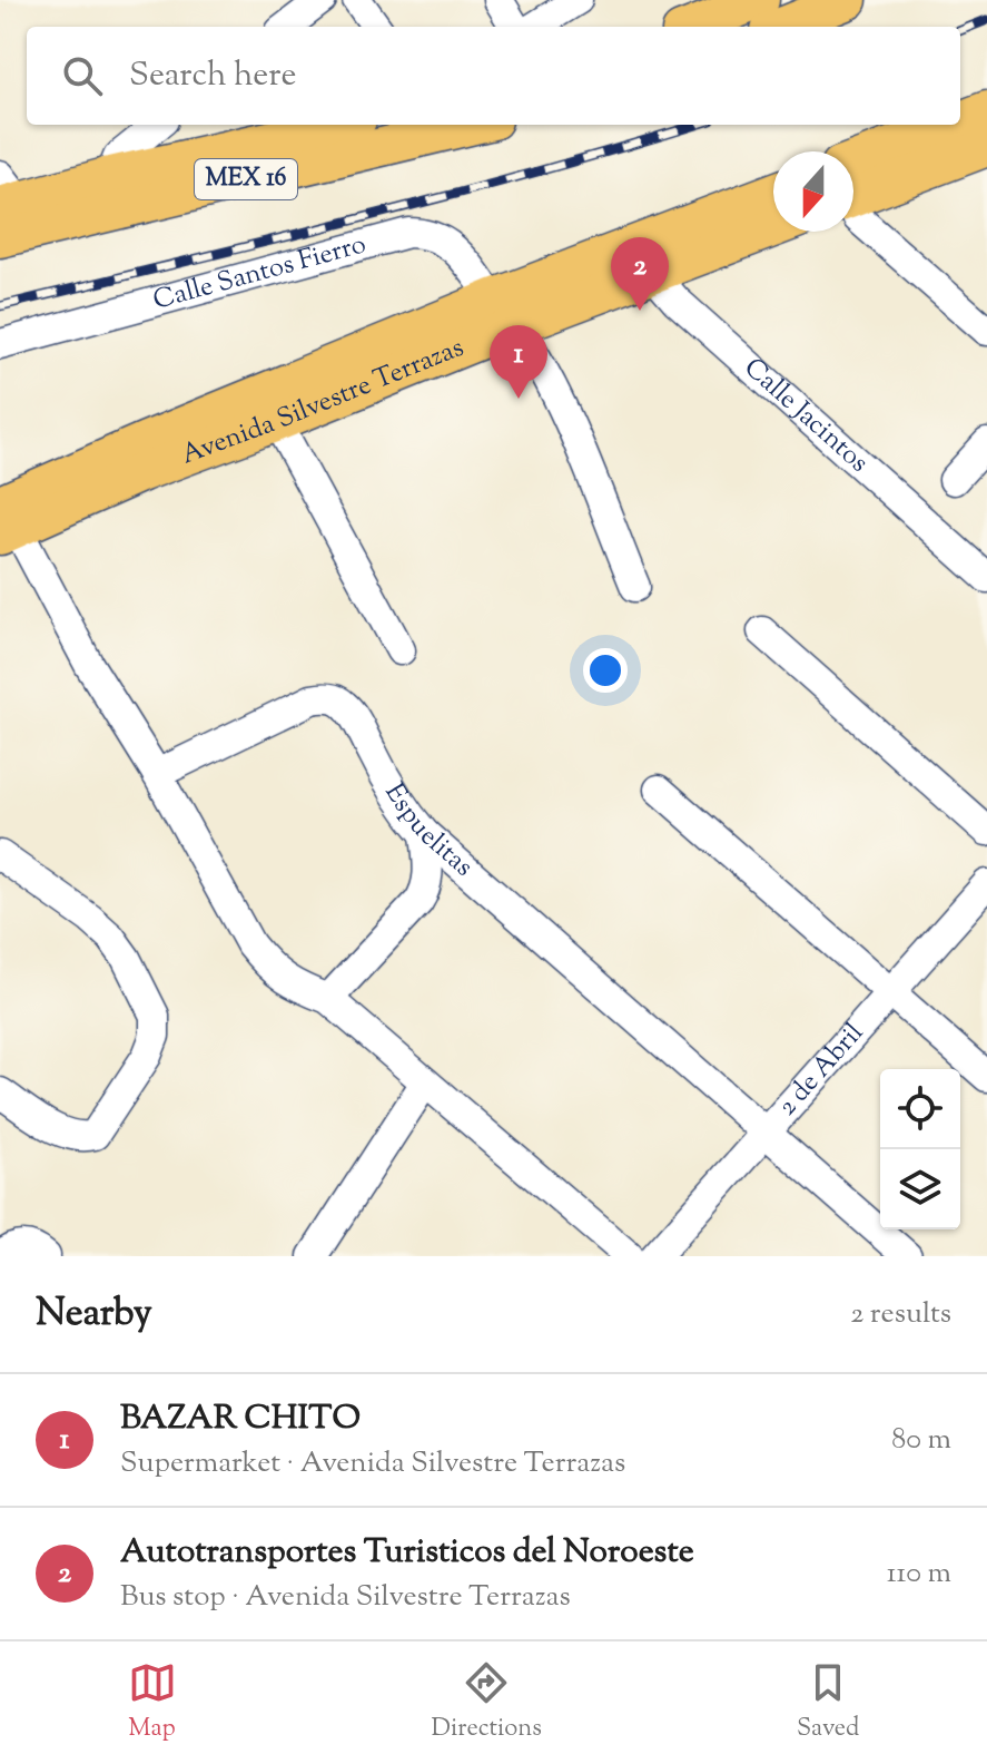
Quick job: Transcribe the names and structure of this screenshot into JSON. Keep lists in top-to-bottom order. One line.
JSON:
{"streets":{"main road":["MEX 16","Avenida Silvestre Terrazas"],"street":["Calle Santos Fierro","Calle Jacintos","Espuelitas","2 de Abril"]},"crossings":[["Calle Santos Fierro","Avenida Silvestre Terrazas"],["Avenida Silvestre Terrazas","Calle Jacintos"],["Espuelitas","2 de Abril"]],"north":"bottom","page":{"search":"Search here","pins":["2","1"],"heading":["Nearby","2 results"],"list":[{"mark":"1","name":"BAZAR CHITO","note":"Supermarket · Avenida Silvestre Terrazas","value":"80 m"},{"mark":"2","name":"Autotransportes Turisticos del Noroeste","note":"Bus stop · Avenida Silvestre Terrazas","value":"110 m"}],"nav":["Map","Directions","Saved"]}}
